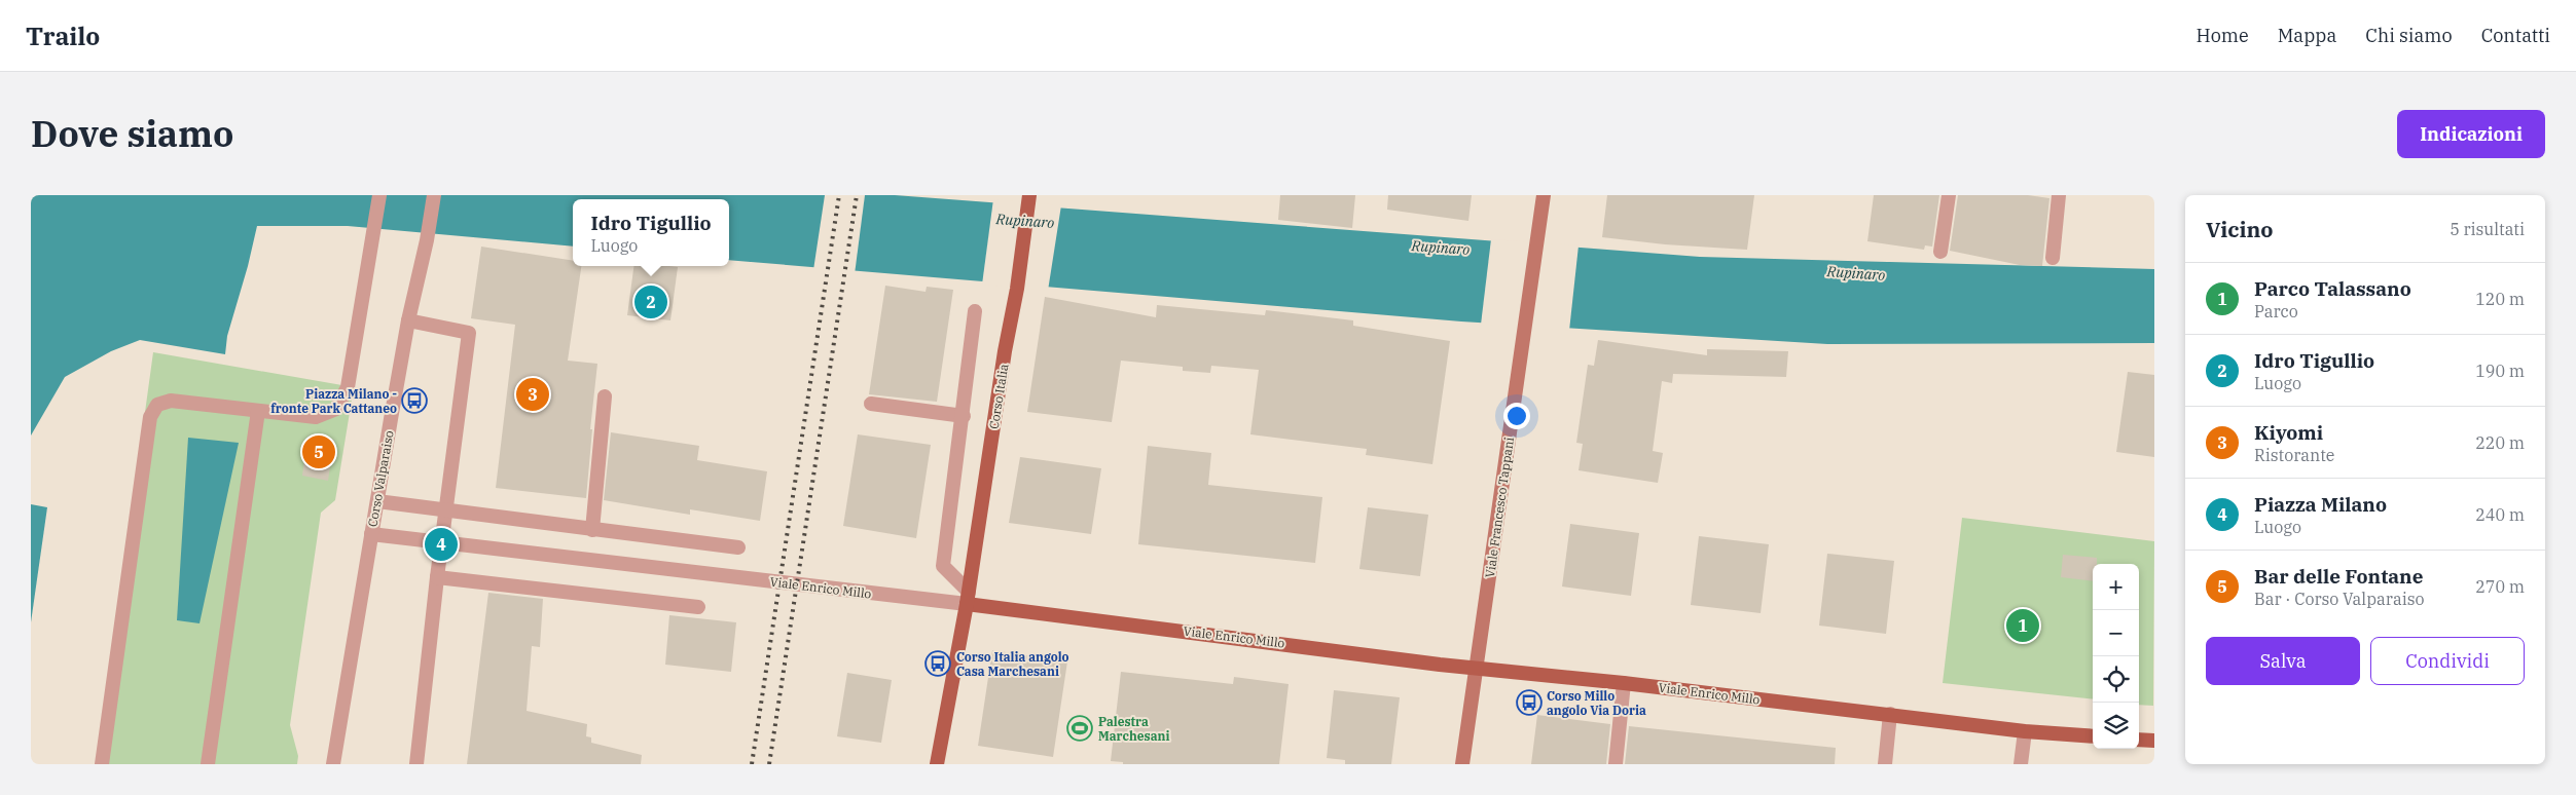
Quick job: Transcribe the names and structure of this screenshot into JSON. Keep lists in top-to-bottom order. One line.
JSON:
{"streets":{"main road":["Corso Italia","Viale Francesco Tappani","Viale Enrico Millo"],"street":["Corso Valparaiso"]},"crossings":[["Corso Italia","Viale Enrico Millo"],["Corso Valparaiso","Viale Enrico Millo"],["Viale Francesco Tappani","Viale Enrico Millo"]],"water":["Rupinaro"],"places":{"bus stop":["Piazza Milano - fronte Park Cattaneo","Corso Italia angolo Casa Marchesani","Corso Millo angolo Via Doria"],"sports":["Palestra Marchesani"]},"page":{"header":"Trailo","nav":["Home","Mappa","Chi siamo","Contatti"],"title":"Dove siamo","buttons":["Indicazioni",["Salva","Condividi"]],"heading":["Vicino","5 risultati"],"popup":["Idro Tigullio","Luogo"],"list":[{"mark":"1","name":"Parco Talassano","note":"Parco","value":"120 m"},{"mark":"2","name":"Idro Tigullio","note":"Luogo","value":"190 m"},{"mark":"3","name":"Kiyomi","note":"Ristorante","value":"220 m"},{"mark":"4","name":"Piazza Milano","note":"Luogo","value":"240 m"},{"mark":"5","name":"Bar delle Fontane","note":"Bar · Corso Valparaiso","value":"270 m"}],"pins":["2","3","5","4","1"],"map_buttons":["+","−"]}}
